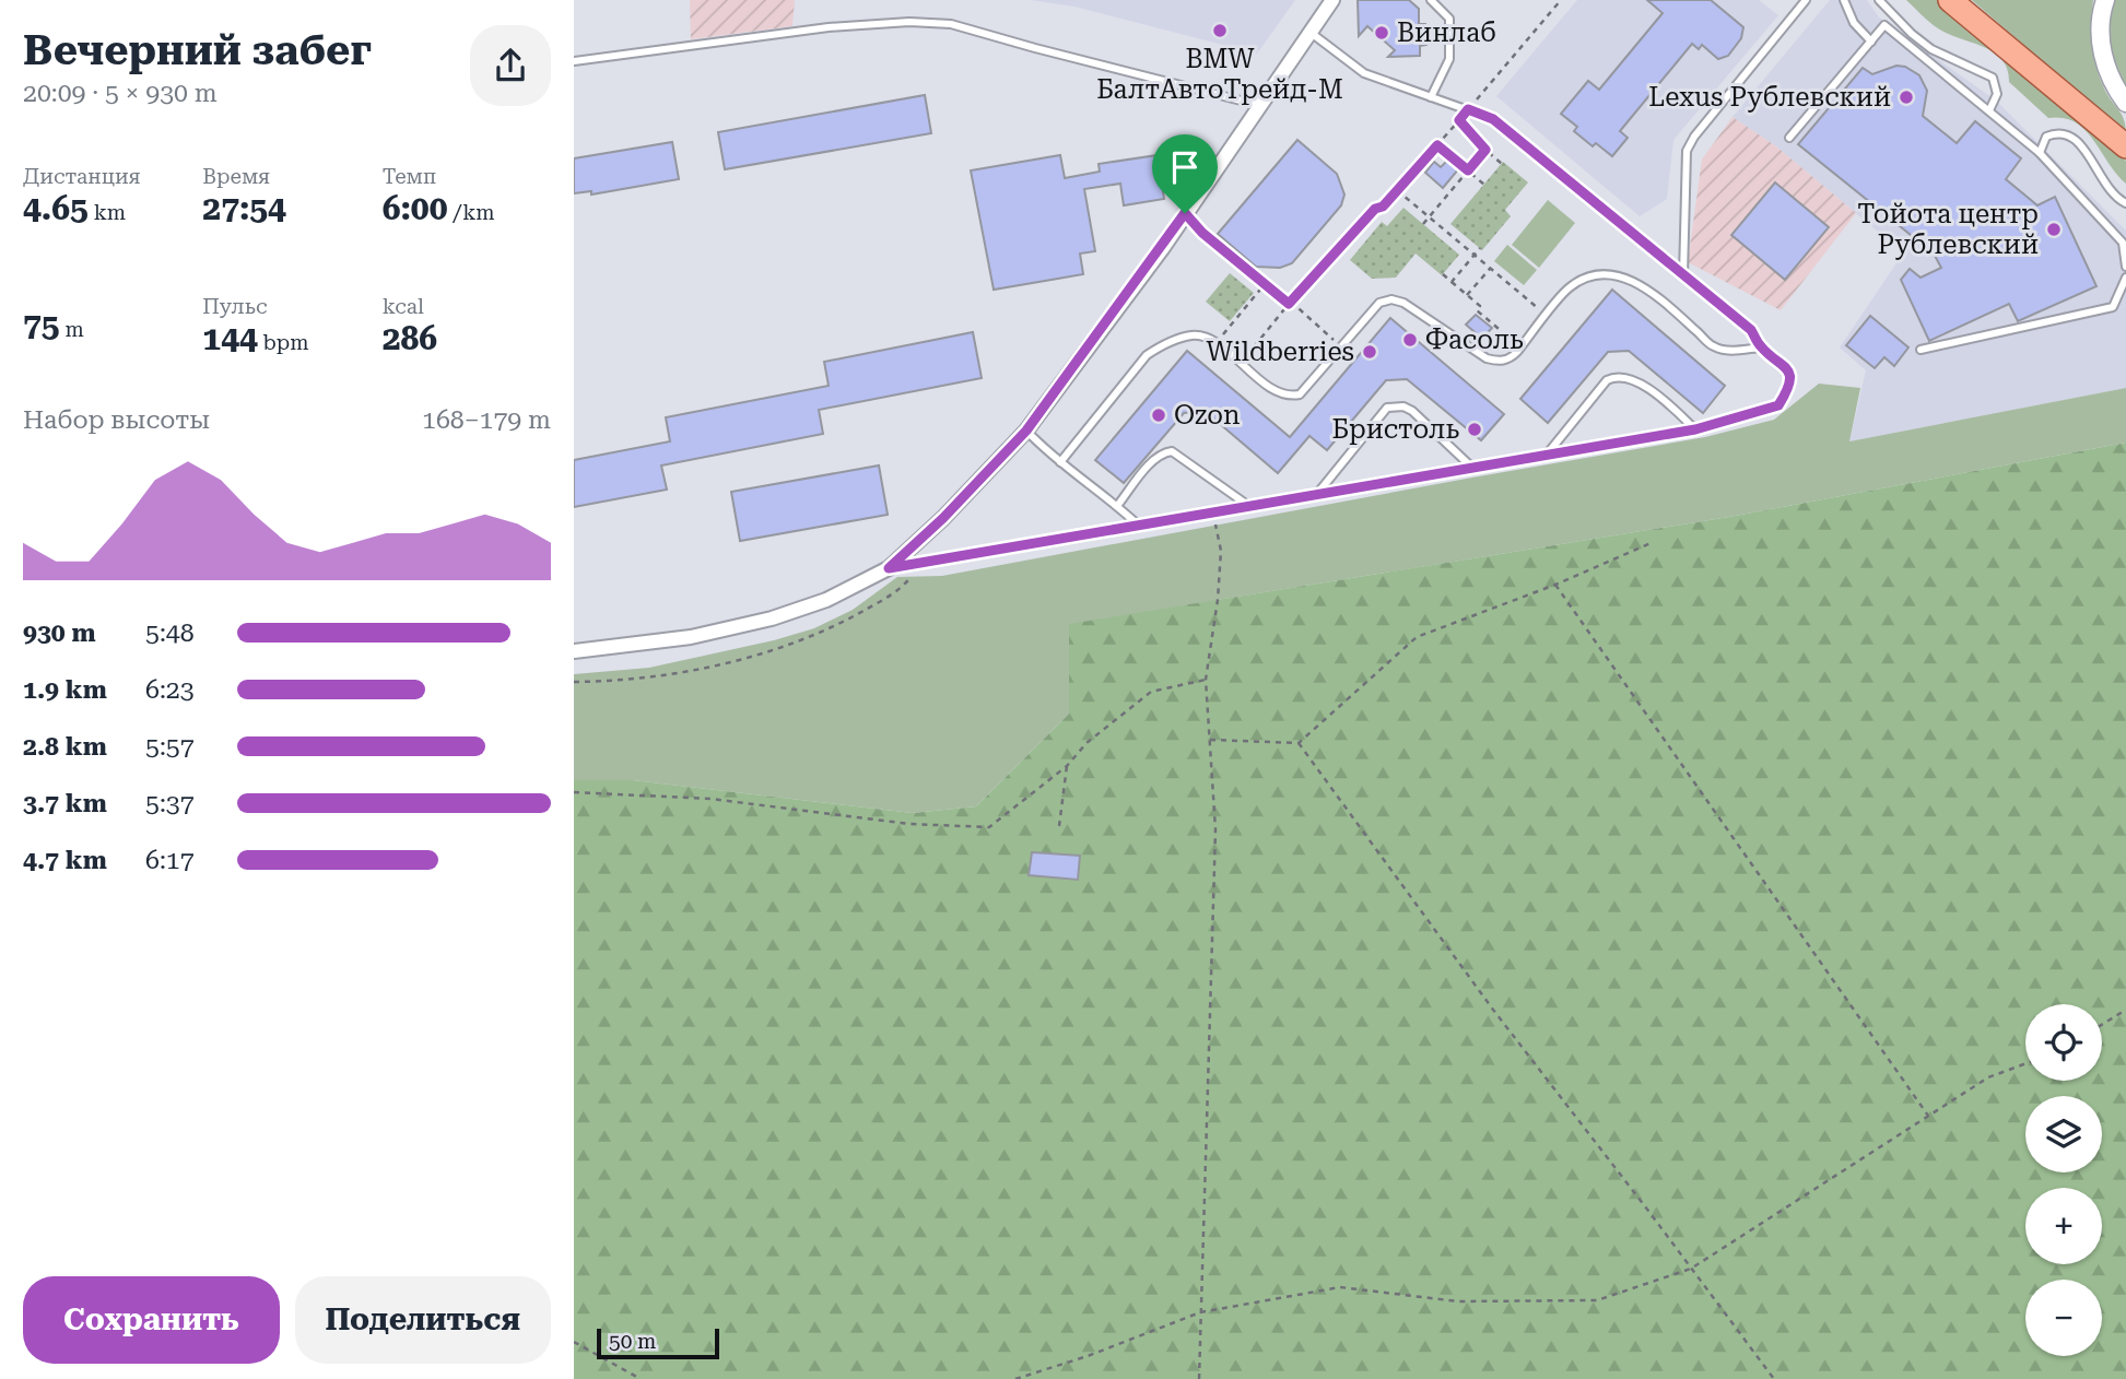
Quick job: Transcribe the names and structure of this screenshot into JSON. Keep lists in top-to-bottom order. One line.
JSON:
{"places":["BMW БалтАвтоТрейд-М","Винлаб","Lexus Рублевский","Тойота центр Рублевский","Фасоль","Wildberries","Ozon","Бристоль"],"scale_bar":"50 m","page":{"heading":["Вечерний забег","20:09 · 5 × 930 m"],"stats":[["Дистанция","4.65 km"],["Время","27:54"],["Темп","6:00 /km"],["75 m"],["Пульс","144 bpm"],["kcal","286"]],"chart":["Набор высоты","168–179 m"],"list":[{"name":"930 m","note":"5:48"},{"name":"1.9 km","note":"6:23"},{"name":"2.8 km","note":"5:57"},{"name":"3.7 km","note":"5:37"},{"name":"4.7 km","note":"6:17"}],"map_buttons":["+","−"],"buttons":["Сохранить","Поделиться"],"scale":"50 m"}}
